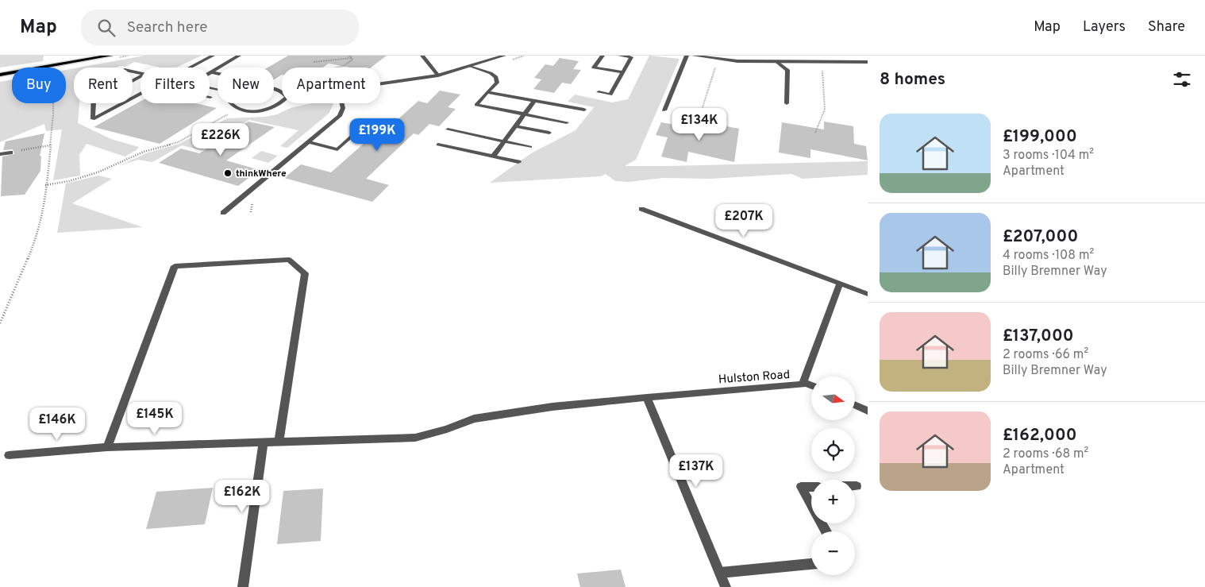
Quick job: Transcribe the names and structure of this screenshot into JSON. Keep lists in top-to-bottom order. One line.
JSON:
{"streets":{"street":["Hulston Road"]},"places":["thinkWhere"],"north":"right","page":{"header":"Map","search":"Search here","nav":["Map","Layers","Share"],"heading":"8 homes","chip":["Buy","Rent","Filters","New","Apartment"],"list":[{"name":"£199,000","note":"3 rooms · 104 m² · Apartment"},{"name":"£207,000","note":"4 rooms · 108 m² · Billy Bremner Way"},{"name":"£137,000","note":"2 rooms · 66 m² · Billy Bremner Way"},{"name":"£162,000","note":"2 rooms · 68 m² · Apartment"}],"price":["£134K","£199K","£226K","£207K","£145K","£146K","£137K","£162K"],"map_buttons":["+","−"]}}
